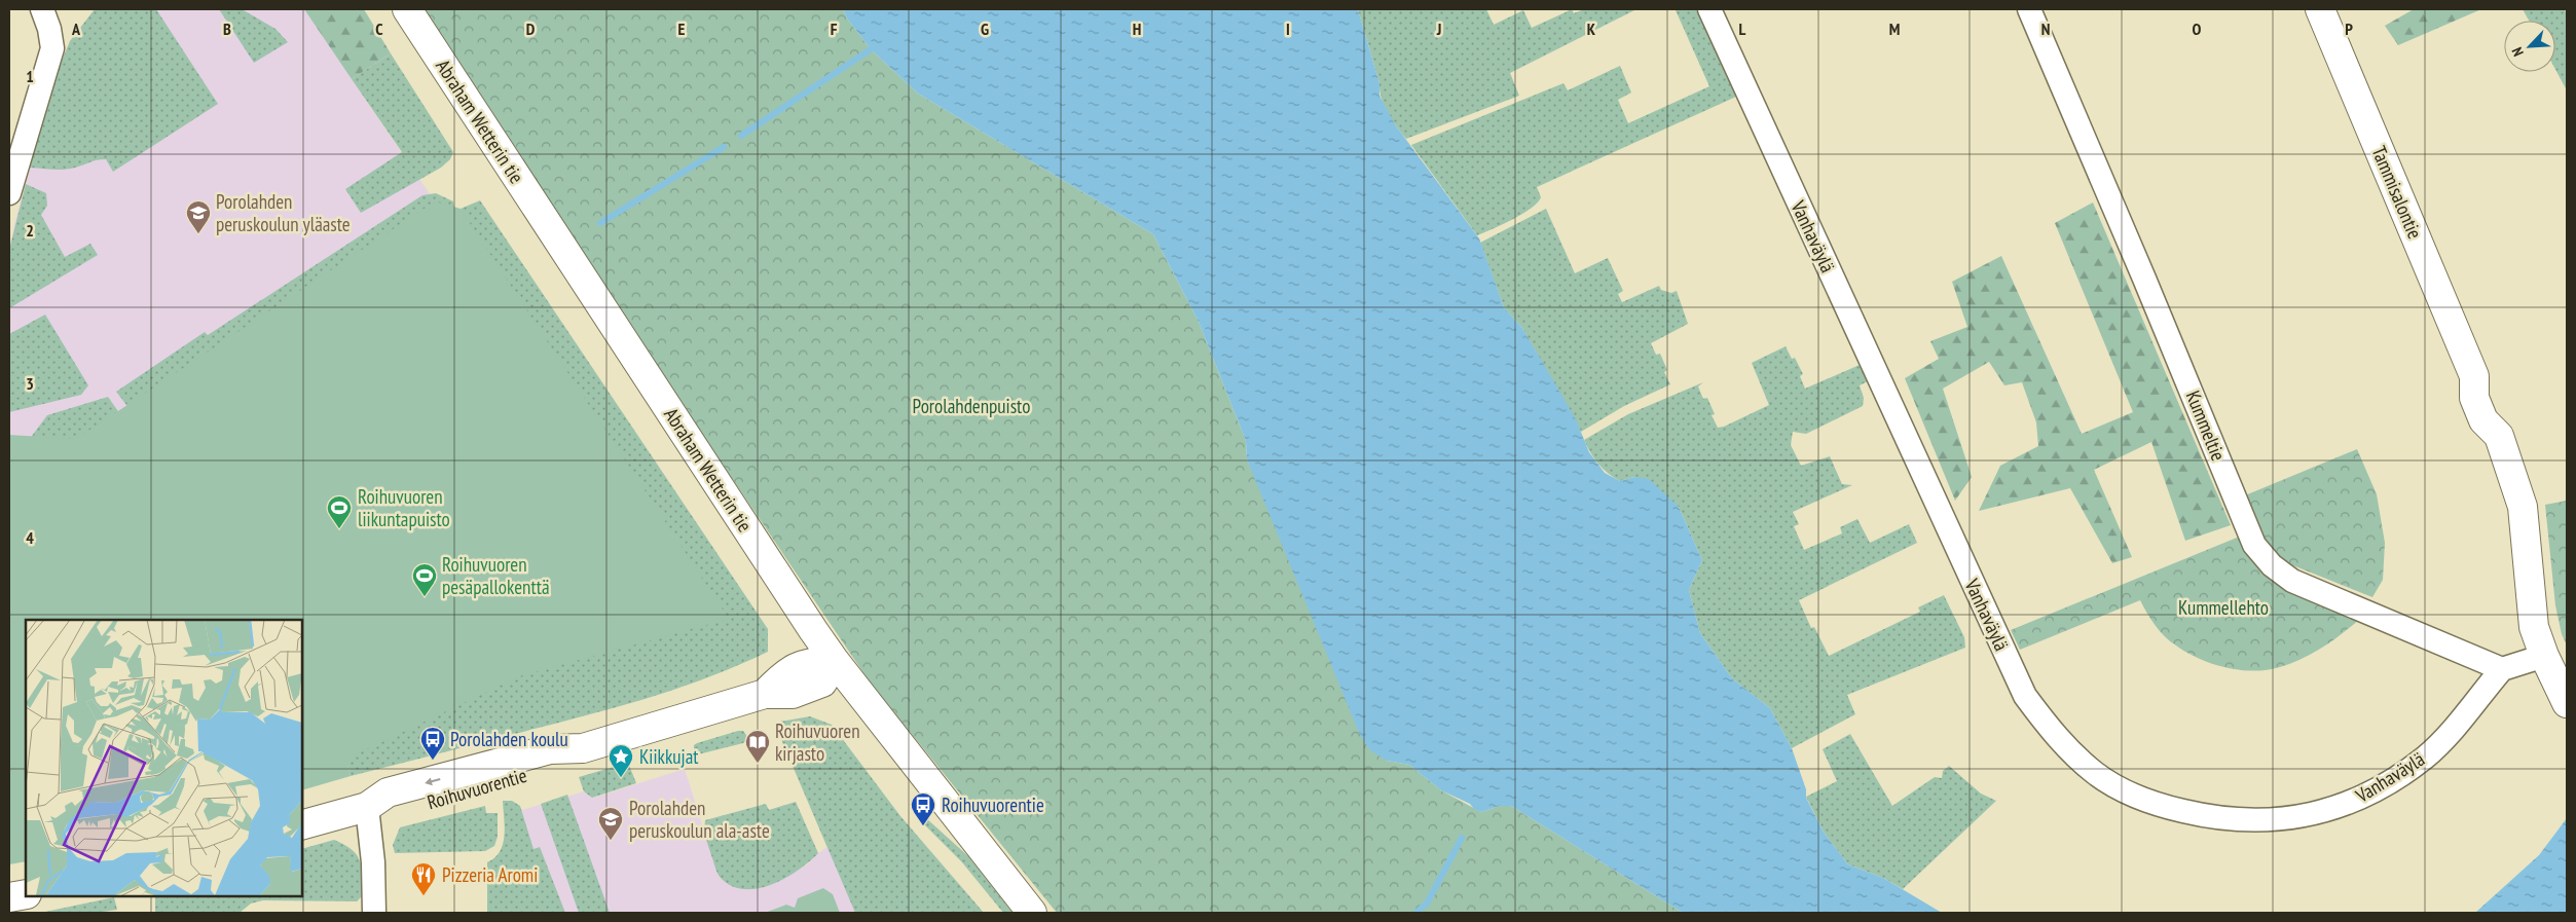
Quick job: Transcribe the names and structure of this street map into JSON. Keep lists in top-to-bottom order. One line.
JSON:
{"streets":{"street":["Abraham Wetterin tie","Tammisalontie","Vanhaväylä","Kummeltie","Roihuvuorentie"]},"crossings":[["Abraham Wetterin tie","Roihuvuorentie"],["Vanhaväylä","Kummeltie"]],"parks":["Porolahdenpuisto","Kummellehto"],"places":{"school or university":["Porolahden peruskoulun yläaste","Porolahden peruskoulun ala-aste"],"sports":["Roihuvuoren liikuntapuisto","Roihuvuoren pesäpallokenttä"],"bus stop":["Porolahden koulu","Roihuvuorentie"],"library":["Roihuvuoren kirjasto"],"place":["Kiikkujat"],"restaurant":["Pizzeria Aromi"]},"north":"bottom left","grid":{"columns":["A","B","C","D","E","F","G","H","I","J","K","L","M","N","O","P"],"rows":["1","2","3","4"]}}
